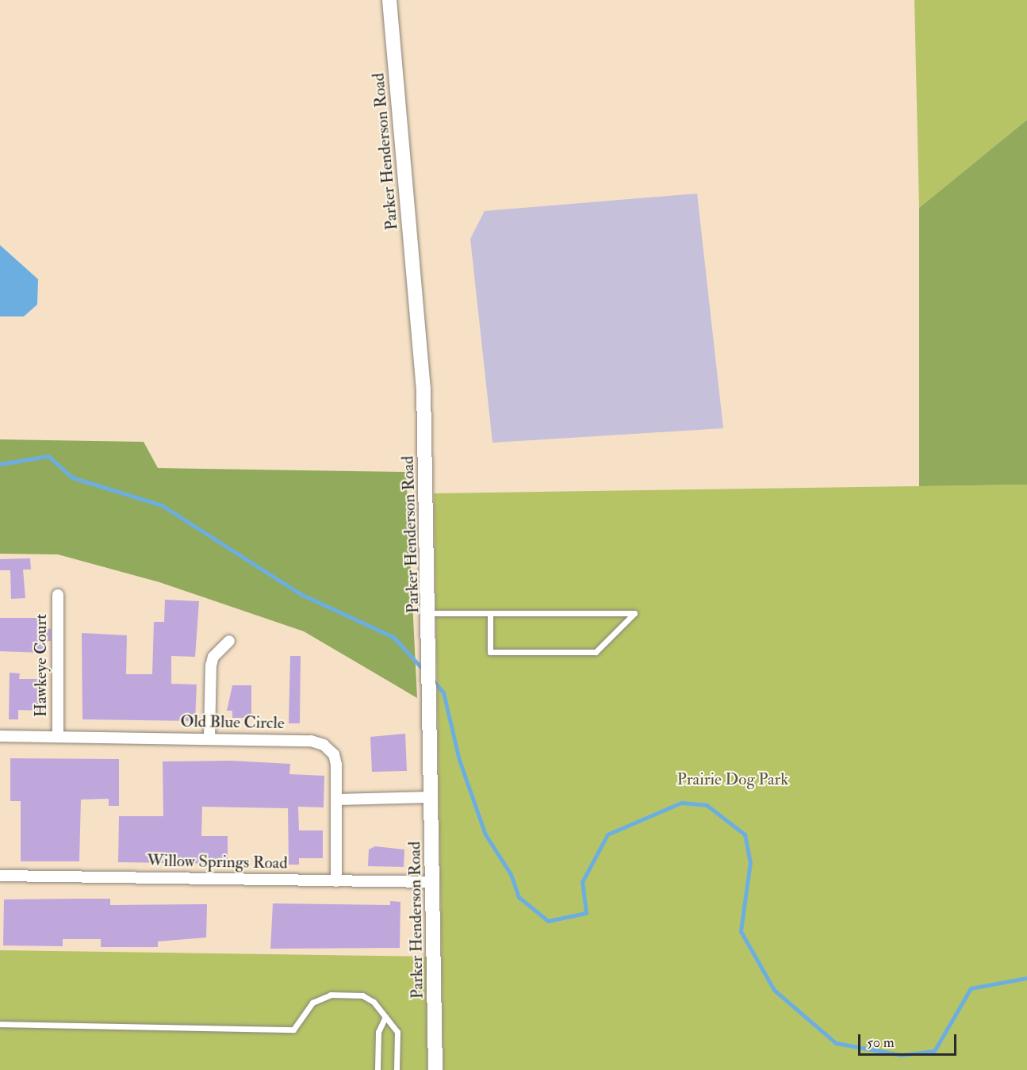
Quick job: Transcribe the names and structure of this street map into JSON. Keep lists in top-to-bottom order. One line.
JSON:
{"streets":{"street":["Parker Henderson Road","Hawkeye Court","Old Blue Circle","Willow Springs Road"]},"crossings":[["Parker Henderson Road","Willow Springs Road"],["Hawkeye Court","Old Blue Circle"],["Old Blue Circle","Willow Springs Road"]],"parks":["Prairie Dog Park"],"scale_bar":"50 m"}
